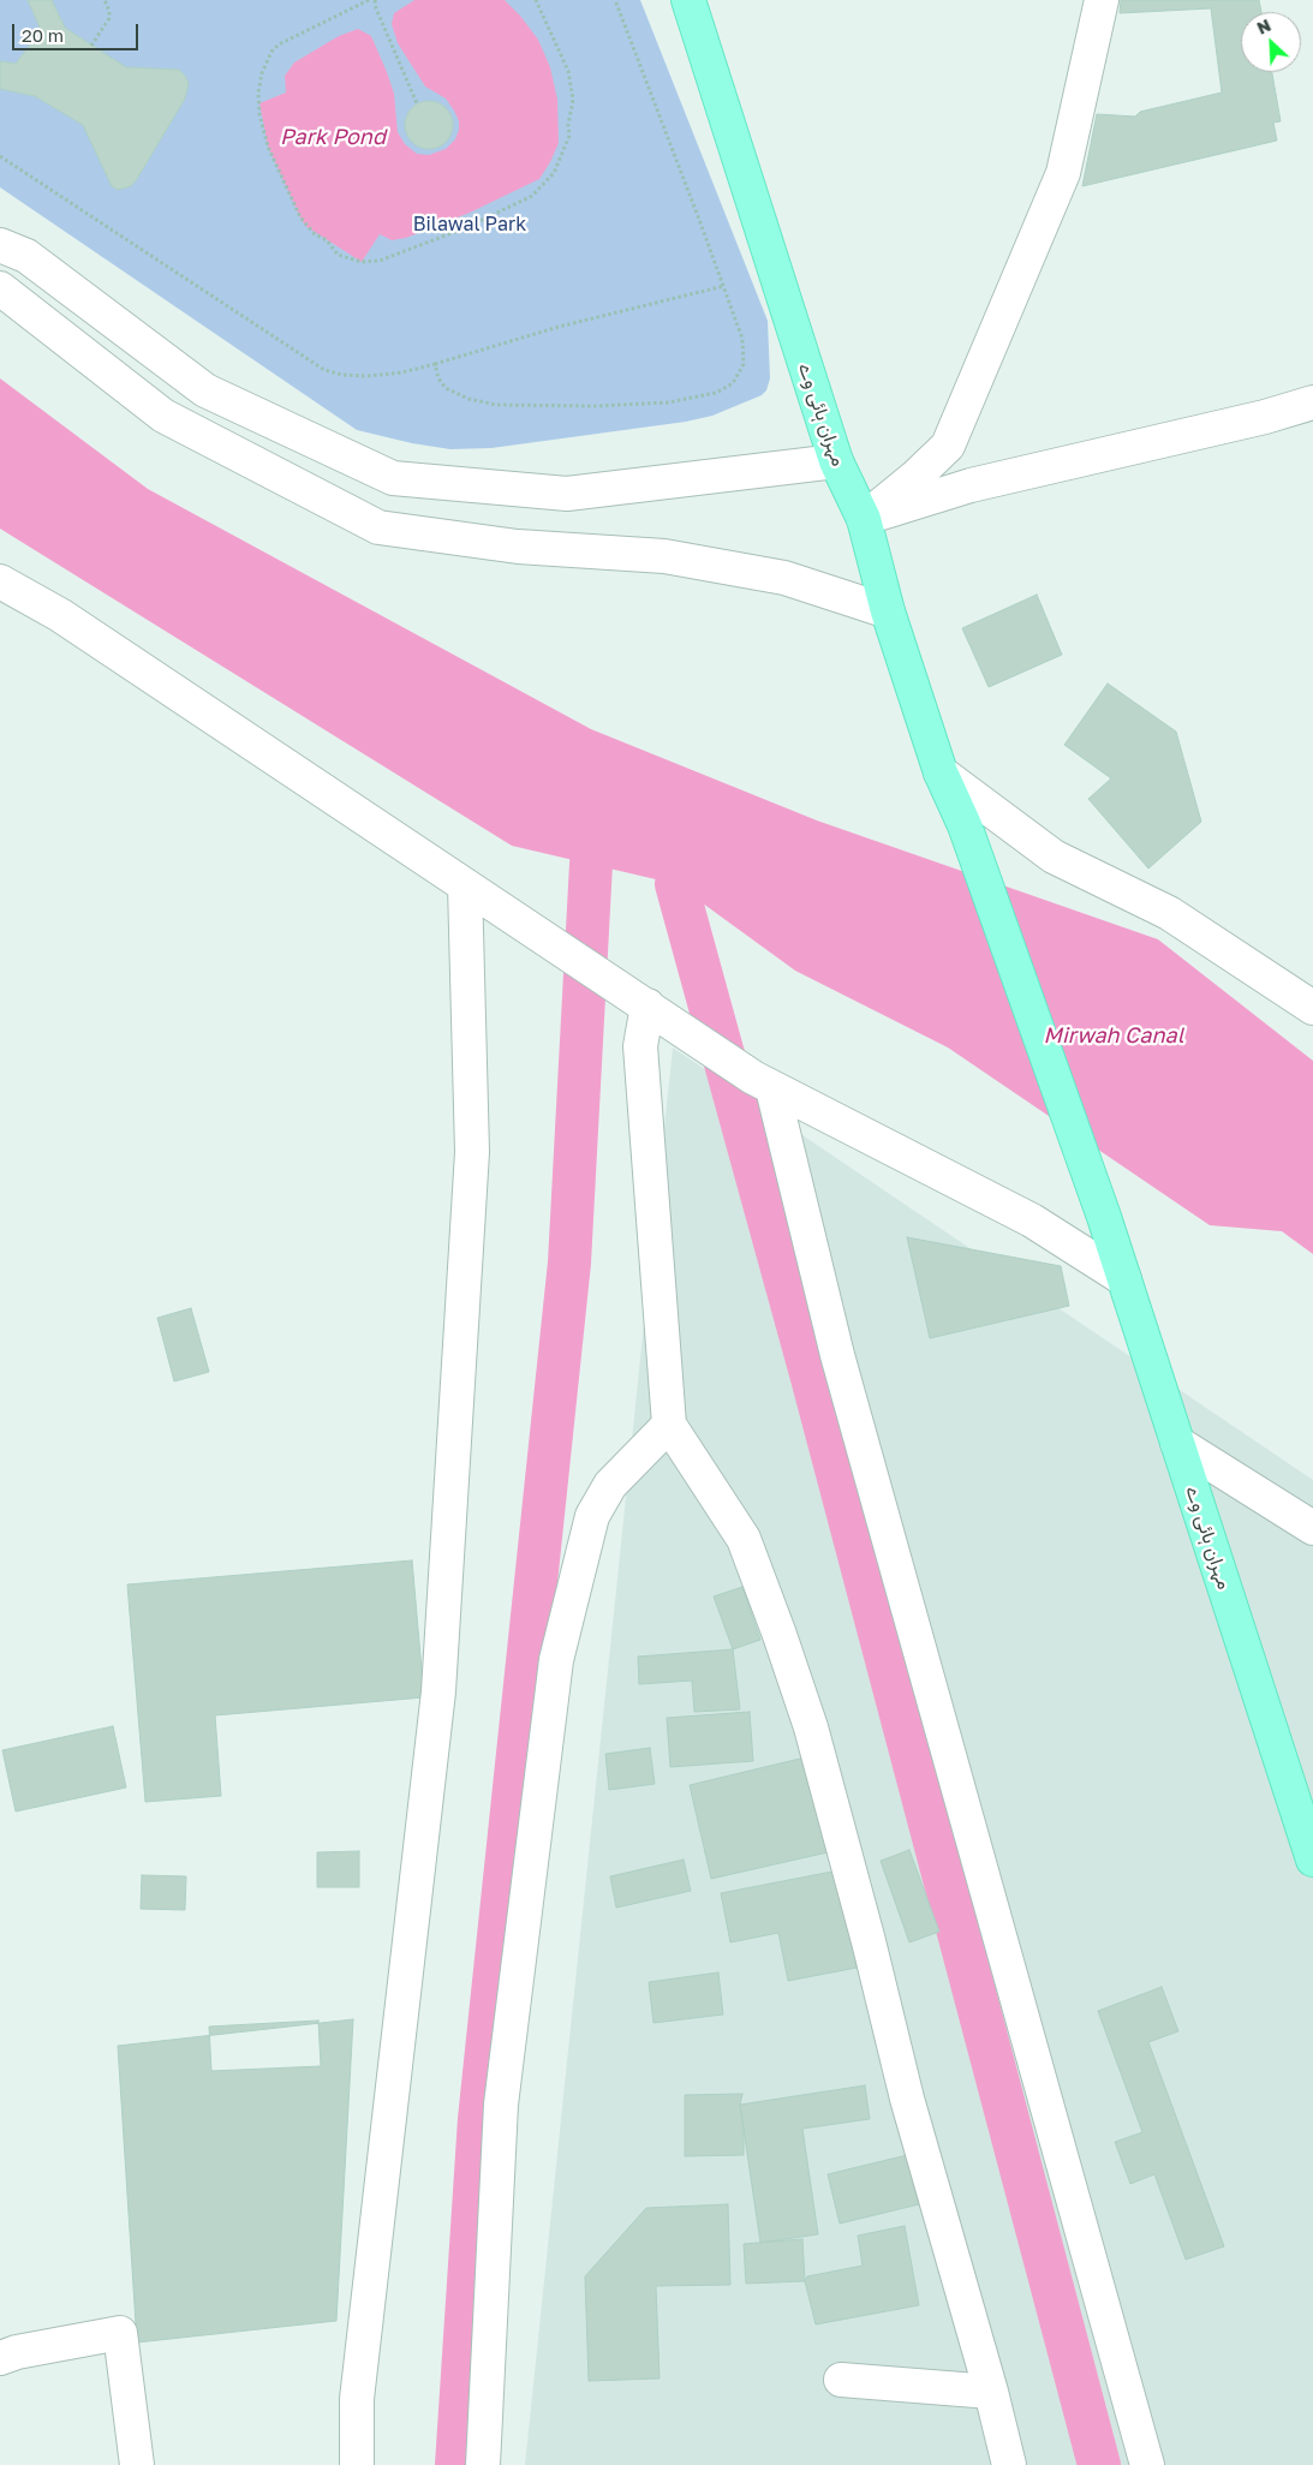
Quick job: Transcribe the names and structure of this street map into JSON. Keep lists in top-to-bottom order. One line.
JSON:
{"streets":{"main road":["مہران ہائی وے"]},"water":["Park Pond","Mirwah Canal"],"parks":["Bilawal Park"],"scale_bar":"20 m","north":"top left"}
